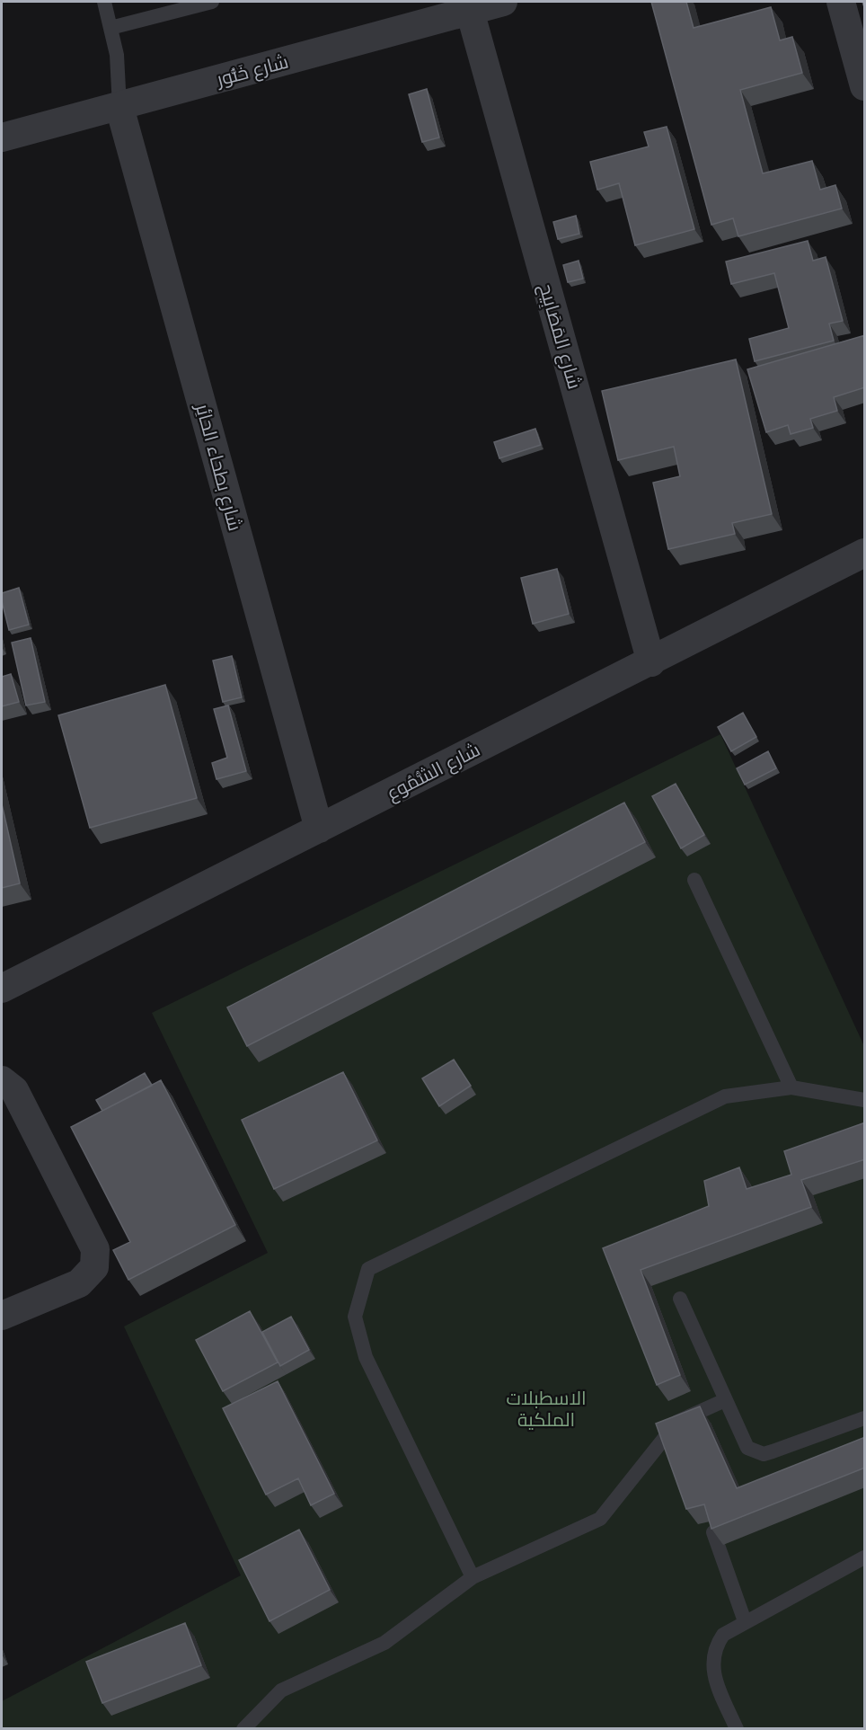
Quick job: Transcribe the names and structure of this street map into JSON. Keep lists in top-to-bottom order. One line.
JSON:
{"streets":{"street":["شارع خَنُّور","شارع المَصَابِيح","شارع بطحاء الحائِر","شارع الشُّمُوع"]},"crossings":[["شارع خَنُّور","شارع المَصَابِيح"],["شارع خَنُّور","شارع بطحاء الحائِر"],["شارع المَصَابِيح","شارع الشُّمُوع"],["شارع بطحاء الحائِر","شارع الشُّمُوع"]],"parks":["الاسطبلات الملكية"]}
